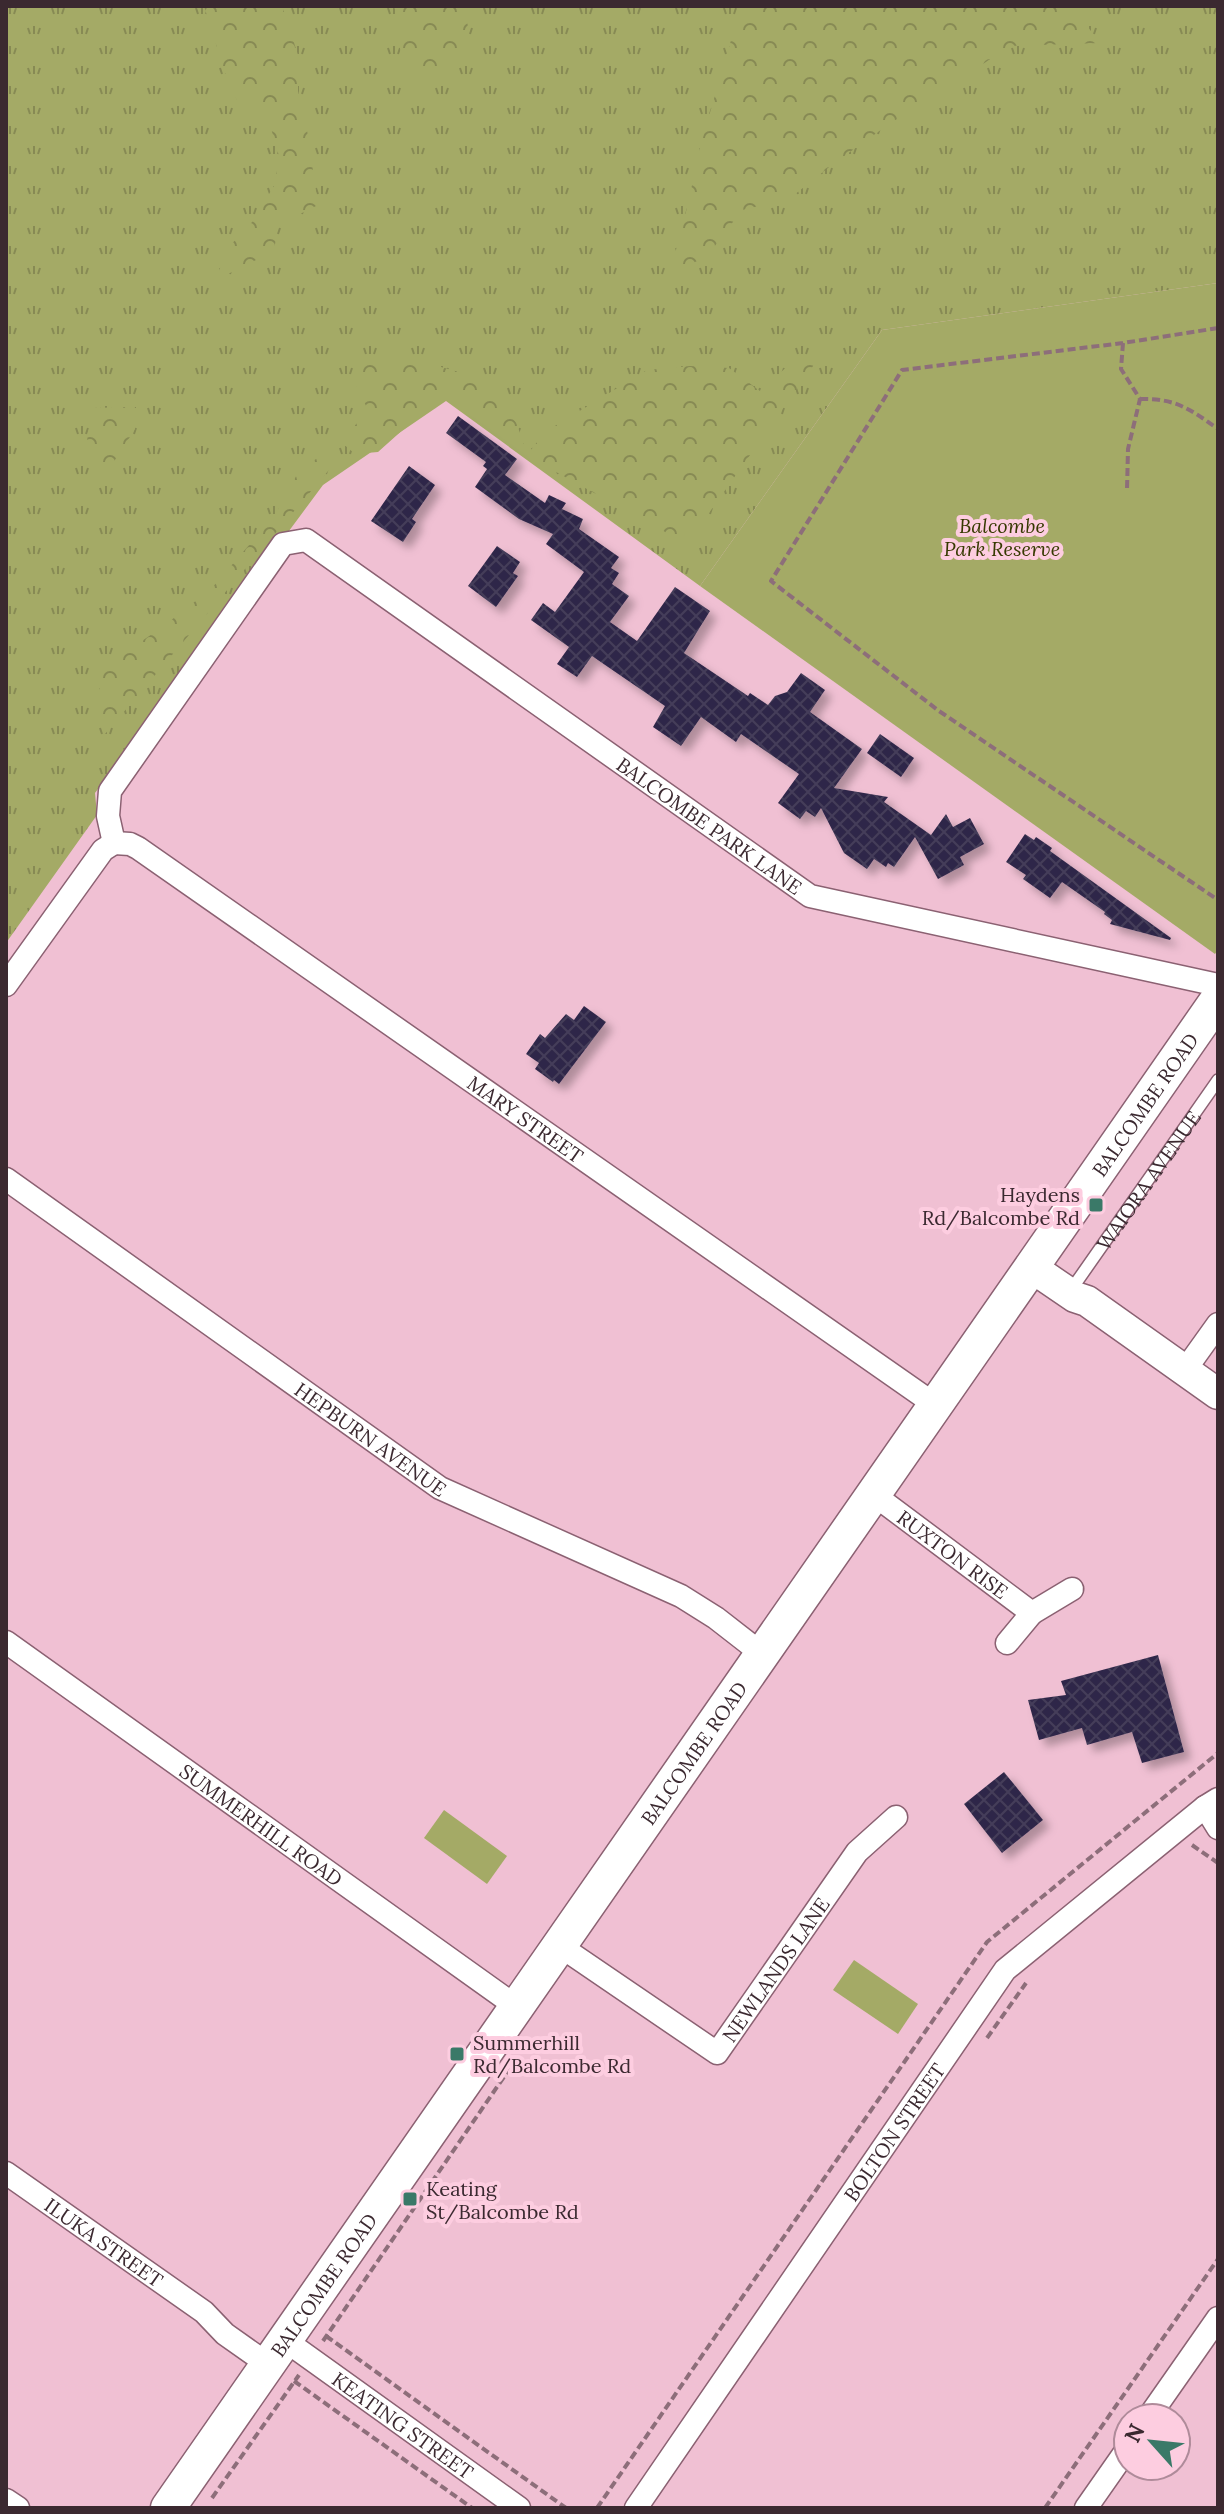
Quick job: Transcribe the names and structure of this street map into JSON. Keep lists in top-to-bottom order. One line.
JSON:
{"streets":{"main road":["BALCOMBE ROAD"],"street":["BALCOMBE PARK LANE","MARY STREET","HEPBURN AVENUE","RUXTON RISE","SUMMERHILL ROAD","NEWLANDS LANE","BOLTON STREET","ILUKA STREET","KEATING STREET"],"lane":["WAIORA AVENUE"]},"crossings":[["BALCOMBE PARK LANE","BALCOMBE ROAD"],["BALCOMBE PARK LANE","MARY STREET"],["BALCOMBE ROAD","MARY STREET"],["BALCOMBE ROAD","HEPBURN AVENUE"],["BALCOMBE ROAD","RUXTON RISE"],["BALCOMBE ROAD","SUMMERHILL ROAD"],["BALCOMBE ROAD","NEWLANDS LANE"],["BALCOMBE ROAD","ILUKA STREET"],["BALCOMBE ROAD","KEATING STREET"],["ILUKA STREET","KEATING STREET"]],"parks":["Balcombe Park Reserve"],"places":{"transit":["Haydens Rd/Balcombe Rd","Summerhill Rd/Balcombe Rd","Keating St/Balcombe Rd"]},"north":"top left"}
